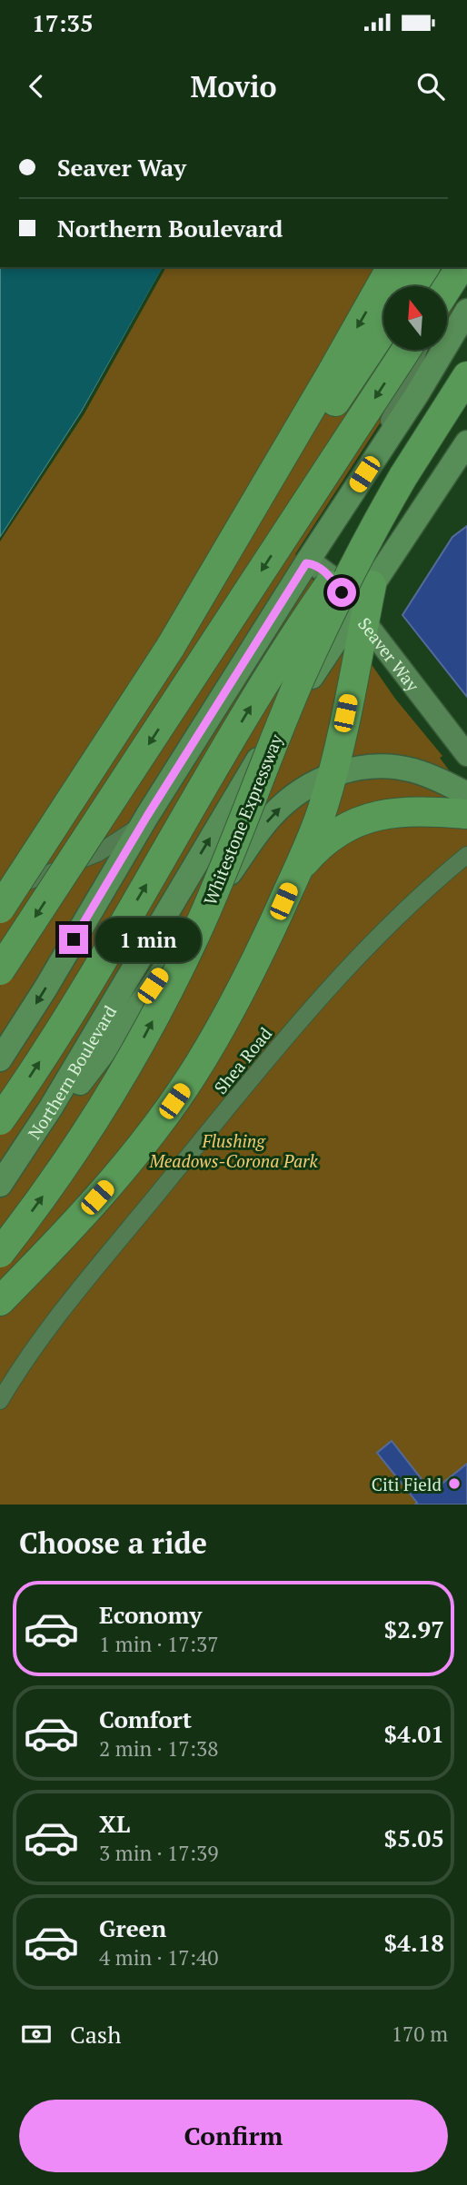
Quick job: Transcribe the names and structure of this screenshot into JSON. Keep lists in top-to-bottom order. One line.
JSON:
{"streets":{"highway":["Whitestone Expressway"],"main road":["Seaver Way","Northern Boulevard"],"street":["Shea Road"]},"crossings":[["Seaver Way","Northern Boulevard"]],"parks":["Flushing Meadows-Corona Park"],"places":["Citi Field"],"north":"top","page":{"status":"17:35","header":"Movio","banner":["Seaver Way","Northern Boulevard"],"bubble":"1 min","heading":"Choose a ride","list":[{"name":"Economy","note":"1 min · 17:37","value":"$2.97"},{"name":"Comfort","note":"2 min · 17:38","value":"$4.01"},{"name":"XL","note":"3 min · 17:39","value":"$5.05"},{"name":"Green","note":"4 min · 17:40","value":"$4.18"}],"pay":["Cash","170 m"],"buttons":"Confirm"}}
